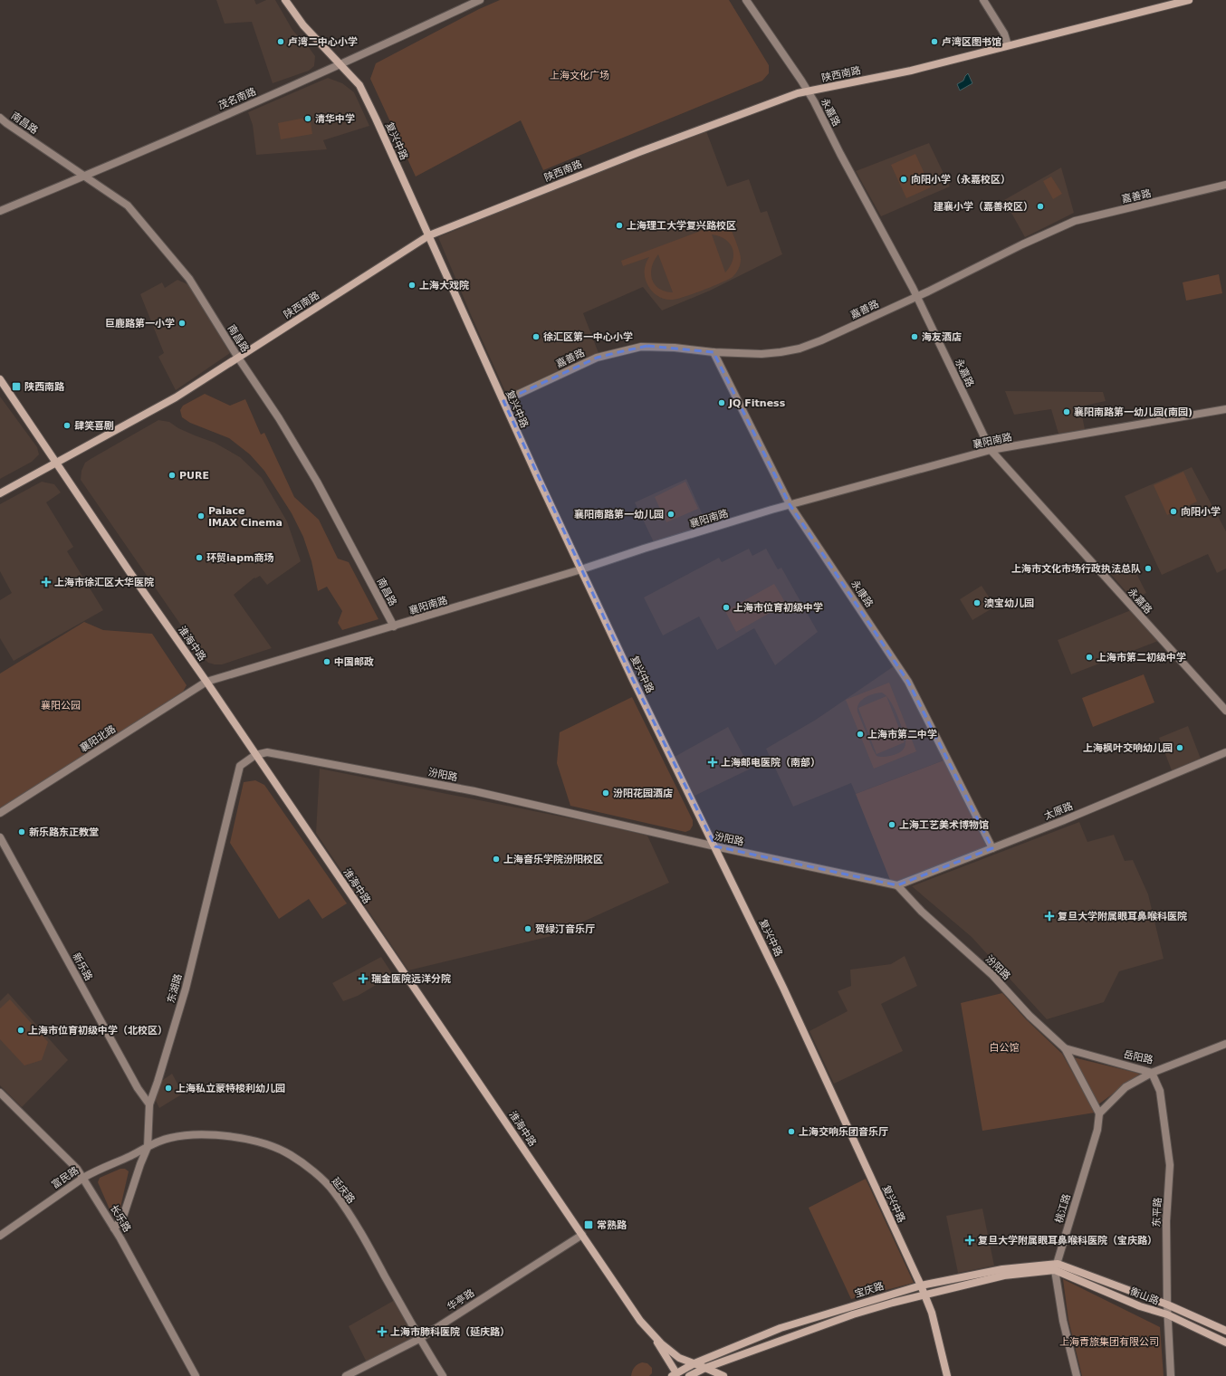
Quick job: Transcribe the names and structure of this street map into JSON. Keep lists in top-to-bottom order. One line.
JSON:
{"streets":{"main road":["陕西南路","复兴中路","淮海中路","宝庆路","衡山路"],"street":["茂名南路","永嘉路","南昌路","嘉善路","襄阳南路","永康路","襄阳北路","汾阳路","太原路","新乐路","东湖路","岳阳路","富民路","延庆路","桃江路","东平路","长乐路","华亭路"]},"crossings":[["陕西南路","永嘉路"],["陕西南路","南昌路"],["陕西南路","复兴中路"],["陕西南路","淮海中路"],["茂名南路","南昌路"],["茂名南路","复兴中路"],["永嘉路","嘉善路"],["永嘉路","襄阳南路"],["南昌路","襄阳南路"],["复兴中路","嘉善路"],["复兴中路","襄阳南路"],["复兴中路","汾阳路"],["复兴中路","宝庆路"],["嘉善路","永康路"],["襄阳南路","永康路"],["襄阳南路","淮海中路"],["襄阳南路","襄阳北路"],["永康路","太原路"],["淮海中路","襄阳北路"],["淮海中路","汾阳路"],["淮海中路","东湖路"],["淮海中路","宝庆路"],["淮海中路","华亭路"],["汾阳路","太原路"],["汾阳路","东湖路"],["汾阳路","岳阳路"],["汾阳路","桃江路"],["新乐路","东湖路"],["东湖路","富民路"],["东湖路","延庆路"],["东湖路","长乐路"],["岳阳路","东平路"],["富民路","延庆路"],["富民路","长乐路"],["延庆路","华亭路"],["桃江路","宝庆路"],["桃江路","衡山路"],["东平路","衡山路"],["宝庆路","衡山路"]],"parks":["上海文化广场","襄阳公园","白公馆","上海青旅集团有限公司"],"places":{"other":["卢湾二中心小学","卢湾区图书馆","清华中学","向阳小学（永嘉校区）","建襄小学（嘉善校区）","上海理工大学复兴路校区","上海大戏院","巨鹿路第一小学","徐汇区第一中心小学","海友酒店","JQ Fitness","襄阳南路第一幼儿园(南园)","肆笑喜剧","PURE","向阳小学","襄阳南路第一幼儿园","Palace IMAX Cinema","环贸iapm商场","上海市文化市场行政执法总队","澳宝幼儿园","上海市位育初级中学","上海市第二初级中学","中国邮政","上海市第二中学","上海枫叶交响幼儿园","汾阳花园酒店","上海工艺美术博物馆","新乐路东正教堂","上海音乐学院汾阳校区","贺绿汀音乐厅","上海市位育初级中学（北校区）","上海私立蒙特梭利幼儿园","上海交响乐团音乐厅"],"transit":["陕西南路","常熟路"],"health":["上海市徐汇区大华医院","上海邮电医院（南部）","复旦大学附属眼耳鼻喉科医院","瑞金医院远洋分院","复旦大学附属眼耳鼻喉科医院（宝庆路）","上海市肺科医院（延庆路）"]}}
